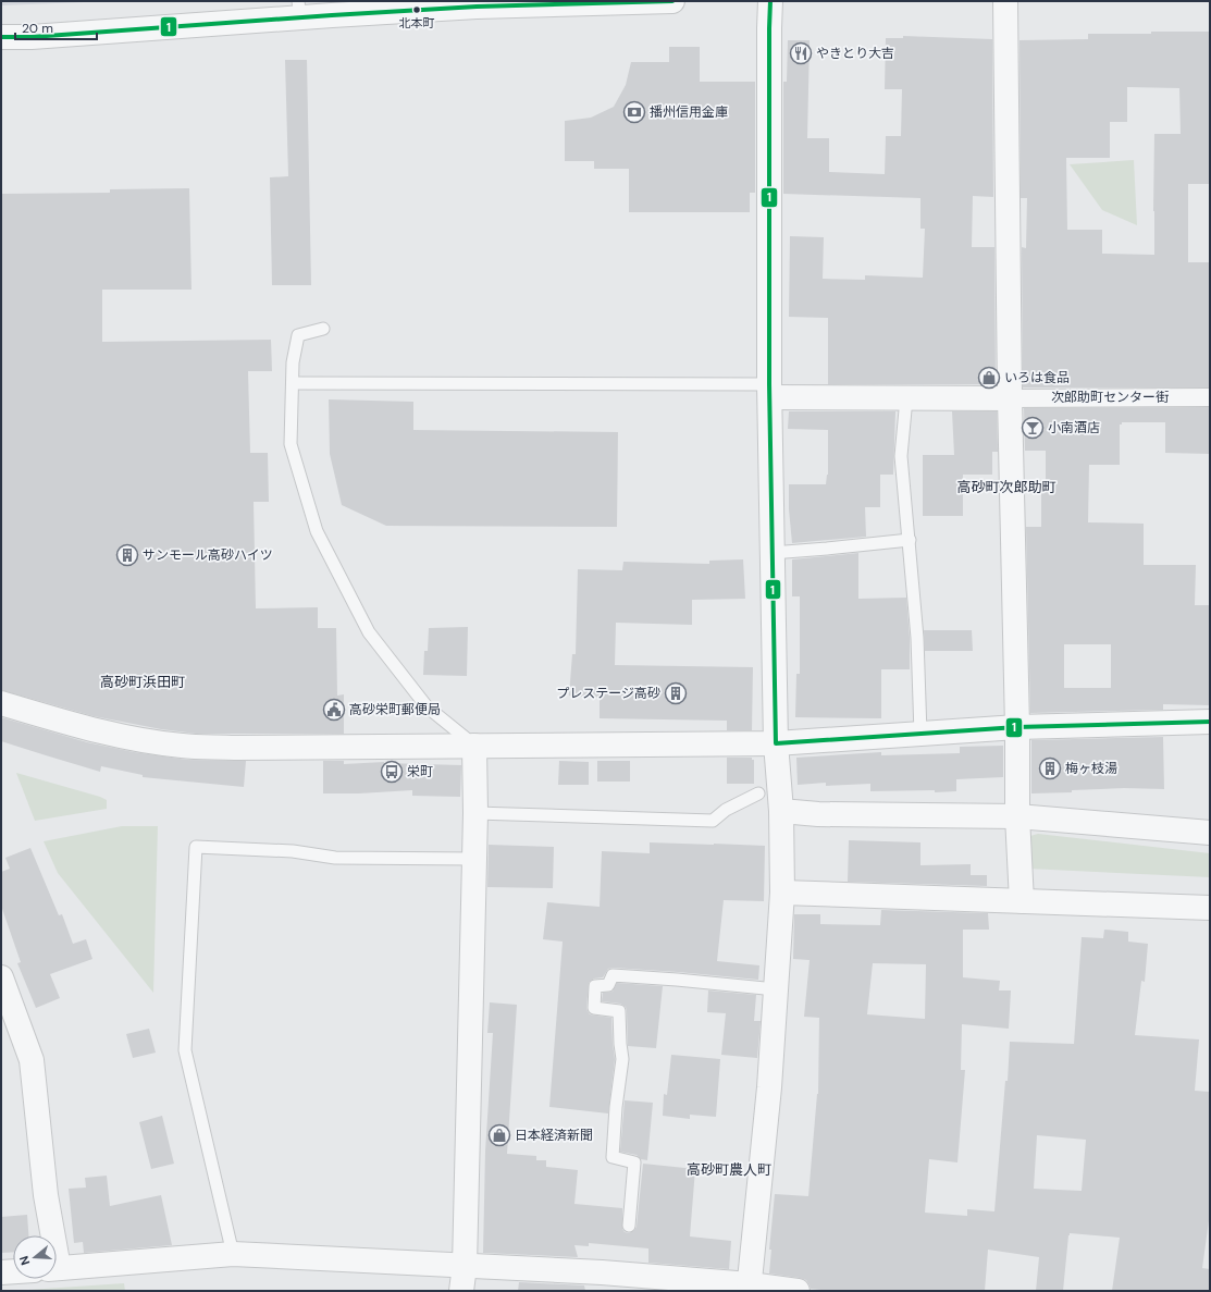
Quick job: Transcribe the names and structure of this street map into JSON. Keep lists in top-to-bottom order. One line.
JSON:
{"streets":{"street":["次郎助町センター街"]},"districts":["高砂町次郎助町","高砂町浜田町","高砂町農人町"],"places":{"other":["北本町"],"restaurant":["やきとり大吉"],"bank":["播州信用金庫"],"shop":["いろは食品","日本経済新聞"],"bar":["小南酒店"],"building":["サンモール高砂ハイツ","プレステージ高砂","梅ヶ枝湯"],"public building":["高砂栄町郵便局"],"bus stop":["栄町"]},"lines":["transit line 1"],"scale_bar":"20 m","north":"left"}
